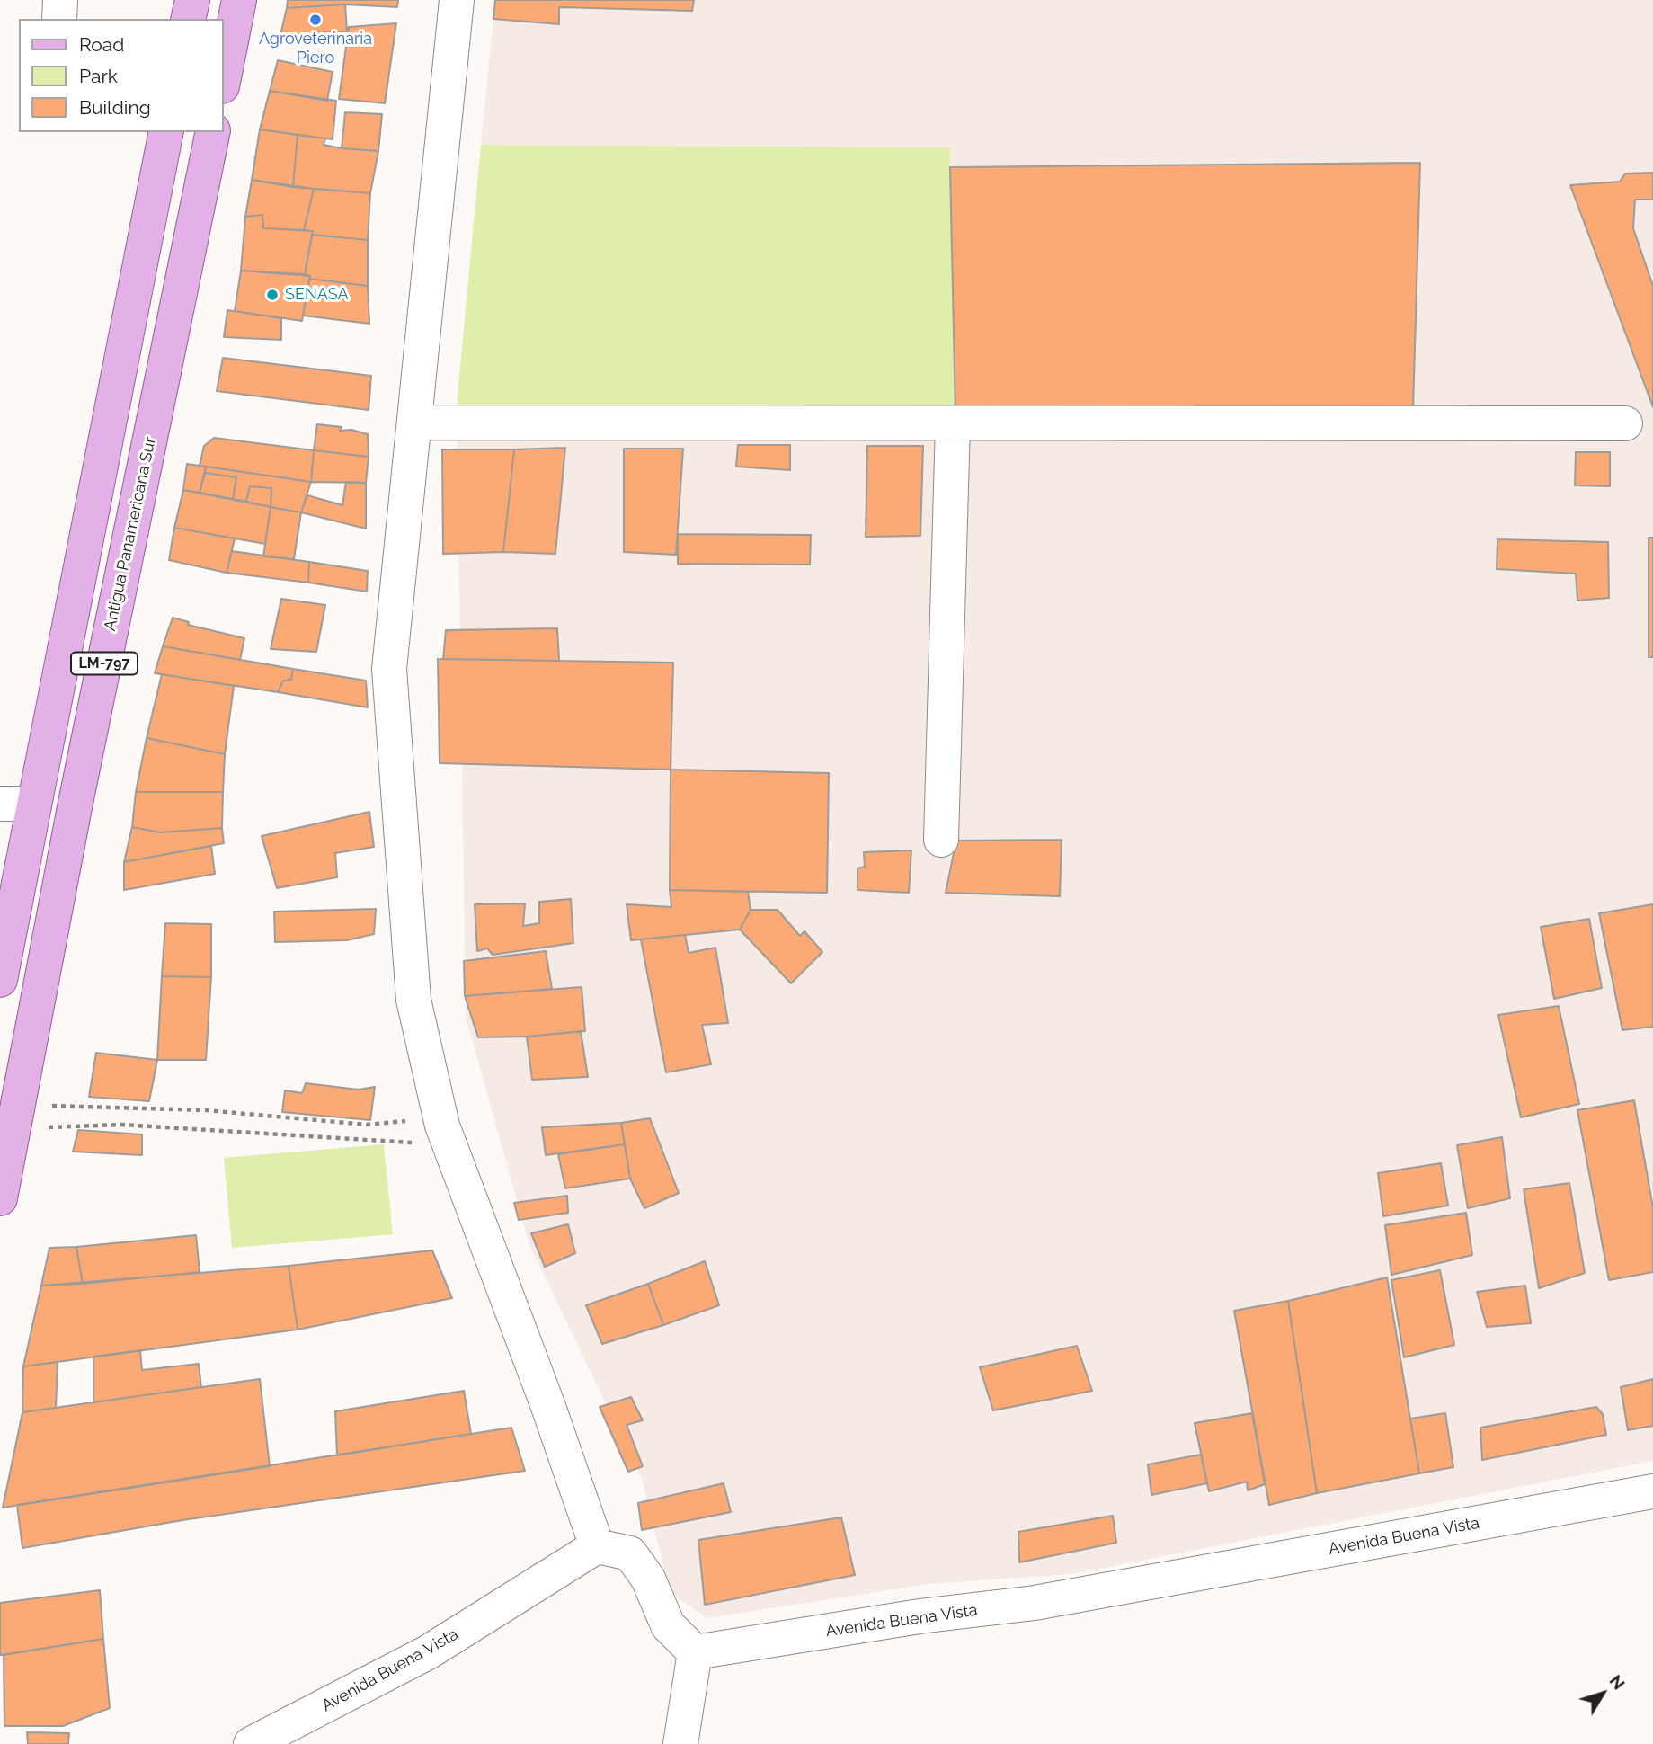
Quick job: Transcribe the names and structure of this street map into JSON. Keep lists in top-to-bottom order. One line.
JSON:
{"streets":{"main road":["Antigua Panamericana Sur","LM-797"],"street":["Avenida Buena Vista"]},"places":["Agroveterinaria Piero","SENASA"],"legend":["Road","Park","Building"],"north":"top right"}
